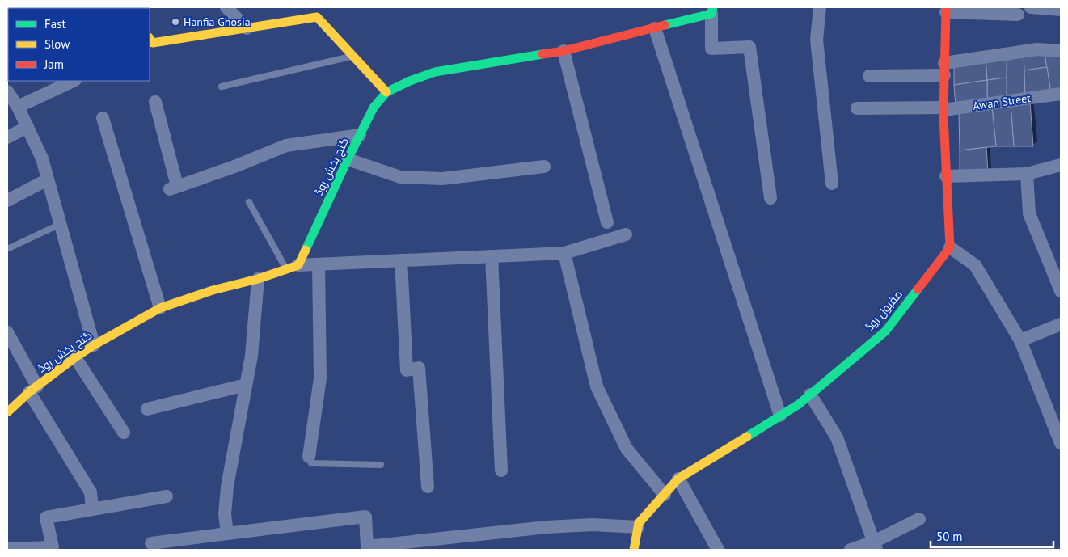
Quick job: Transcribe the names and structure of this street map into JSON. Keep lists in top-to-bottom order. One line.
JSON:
{"streets":{"street":["Awan Street","گنج بخش روڈ","مقبول روڈ"]},"places":["Hanfia Ghosia"],"legend":["Fast","Slow","Jam"],"scale_bar":"50 m"}
